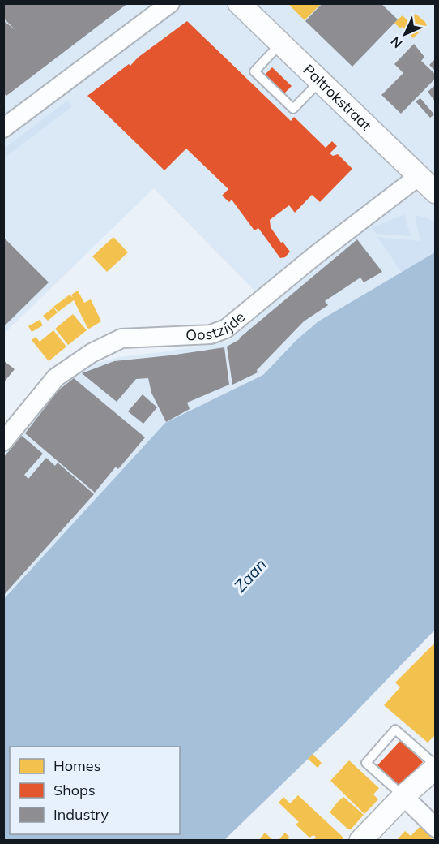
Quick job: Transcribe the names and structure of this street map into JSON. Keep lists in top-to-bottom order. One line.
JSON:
{"streets":{"street":["Paltrokstraat","Oostzijde"]},"crossings":[["Paltrokstraat","Oostzijde"]],"water":["Zaan"],"legend":["Homes","Shops","Industry"],"north":"bottom left"}
